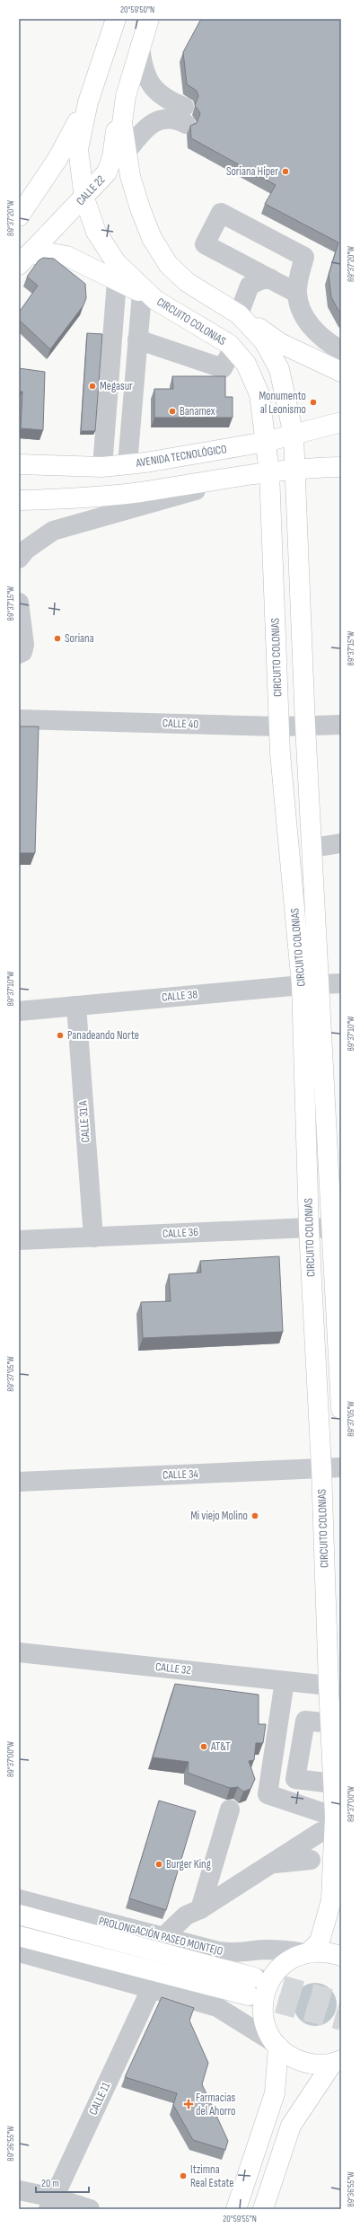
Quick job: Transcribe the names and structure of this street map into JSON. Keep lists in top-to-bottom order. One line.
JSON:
{"streets":{"main road":["CALLE 22","CIRCUITO COLONIAS","AVENIDA TECNOLÓGICO","PROLONGACIÓN PASEO MONTEJO"],"street":["CALLE 40","CALLE 38","CALLE 31 A","CALLE 36","CALLE 34","CALLE 32","CALLE 11"]},"crossings":[["CALLE 22","CIRCUITO COLONIAS"],["CIRCUITO COLONIAS","AVENIDA TECNOLÓGICO"],["CIRCUITO COLONIAS","CALLE 40"],["CIRCUITO COLONIAS","CALLE 38"],["CIRCUITO COLONIAS","CALLE 36"],["CIRCUITO COLONIAS","CALLE 34"],["CIRCUITO COLONIAS","CALLE 32"],["CIRCUITO COLONIAS","PROLONGACIÓN PASEO MONTEJO"],["CALLE 38","CALLE 31 A"],["CALLE 31 A","CALLE 36"]],"places":{"other":["Soriana Híper","Megasur","Monumento al Leonismo","Banamex","Soriana","Panadeando Norte","Mi viejo Molino","AT&T","Burger King","Itzimna Real Estate"],"health":["Farmacias del Ahorro"]},"scale_bar":"20 m","coordinates":["20°59'50\"N","89°37'20\"W","89°37'15\"W","89°37'10\"W","89°37'05\"W","89°37'00\"W","89°36'55\"W","20°59'55\"N"]}
